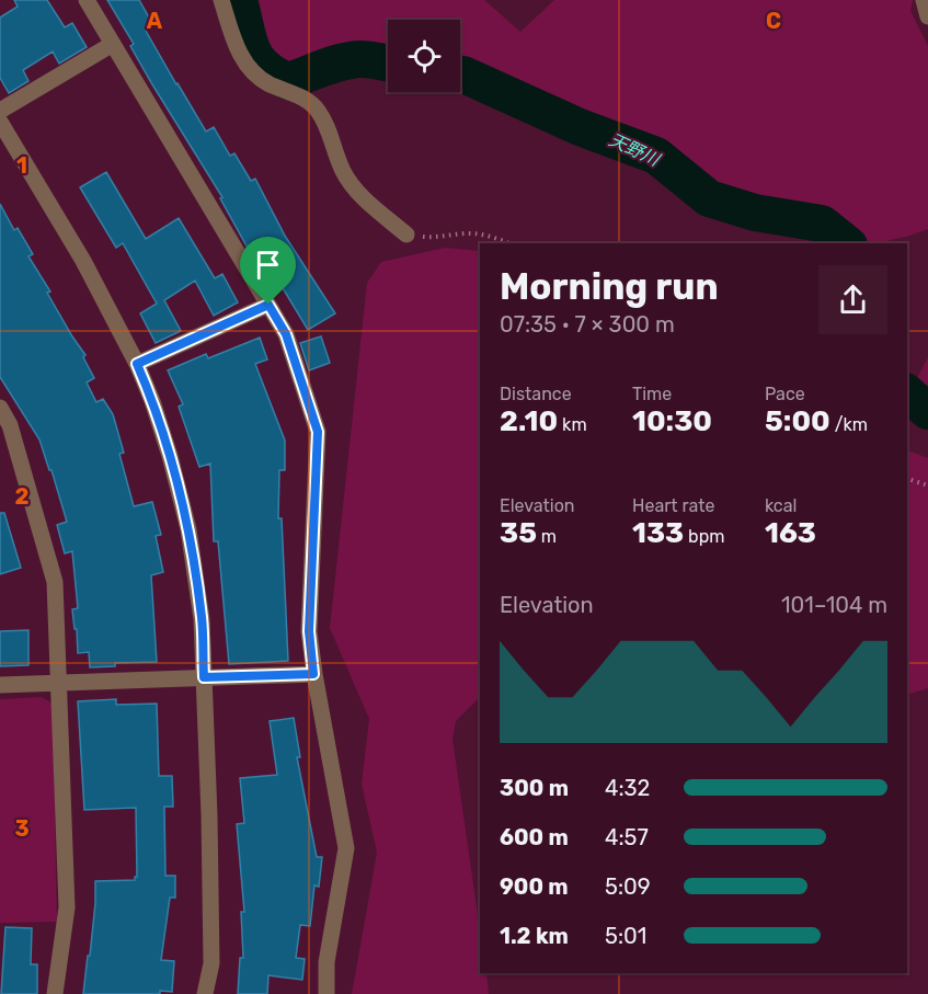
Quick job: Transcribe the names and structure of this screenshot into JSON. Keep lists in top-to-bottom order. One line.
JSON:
{"water":["天野川"],"page":{"heading":["Morning run","07:35 · 7 × 300 m"],"stats":[["Distance","2.10 km"],["Time","10:30"],["Pace","5:00 /km"],["Elevation","35 m"],["Heart rate","133 bpm"],["kcal","163"]],"chart":["Elevation","101–104 m"],"list":[{"name":"300 m","note":"4:32"},{"name":"600 m","note":"4:57"},{"name":"900 m","note":"5:09"},{"name":"1.2 km","note":"5:01"}]},"grid":{"columns":["A","C"],"rows":["1","2","3"]}}
